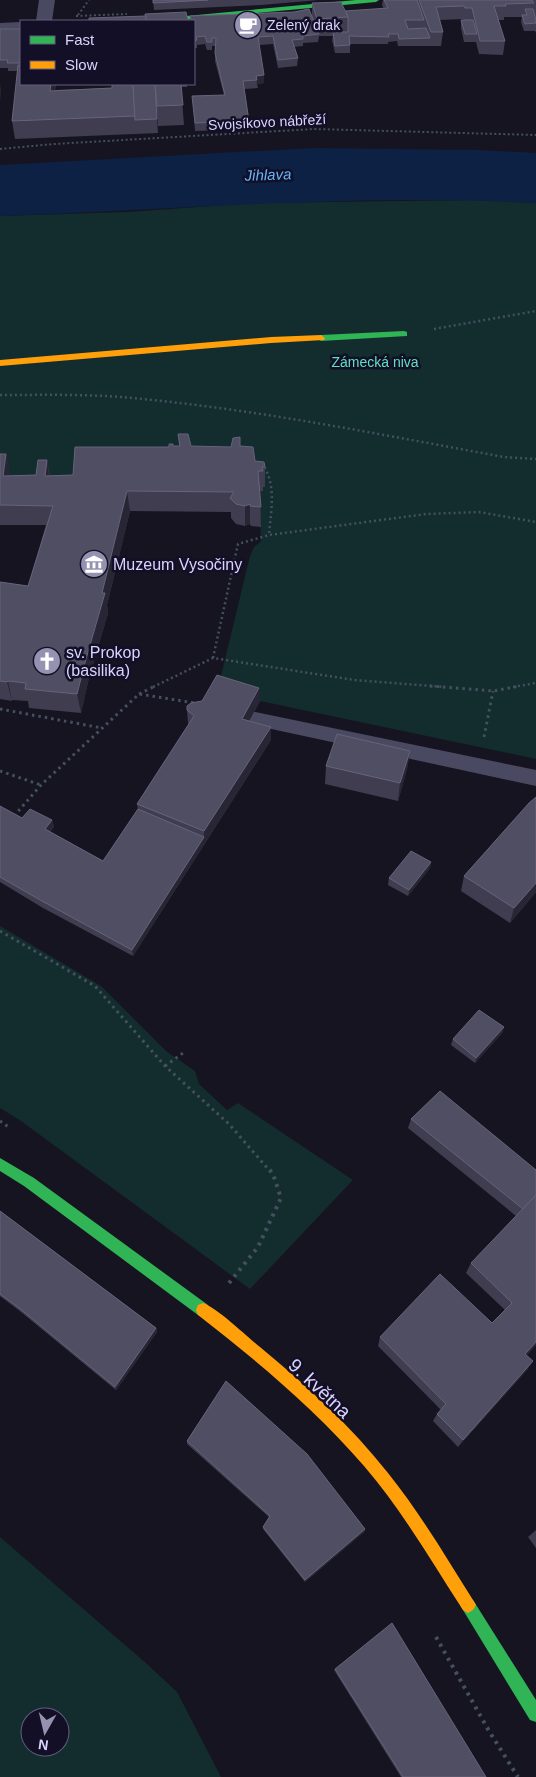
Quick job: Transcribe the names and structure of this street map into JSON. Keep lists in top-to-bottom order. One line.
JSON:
{"streets":{"street":["9. května"],"path":["Svojsíkovo nábřeží"]},"water":["Jihlava"],"parks":["Zámecká niva"],"places":{"cafe":["Zelený drak"],"museum":["Muzeum Vysočiny"],"church":["sv. Prokop (basilika)"]},"legend":["Fast","Slow"],"north":"bottom"}
